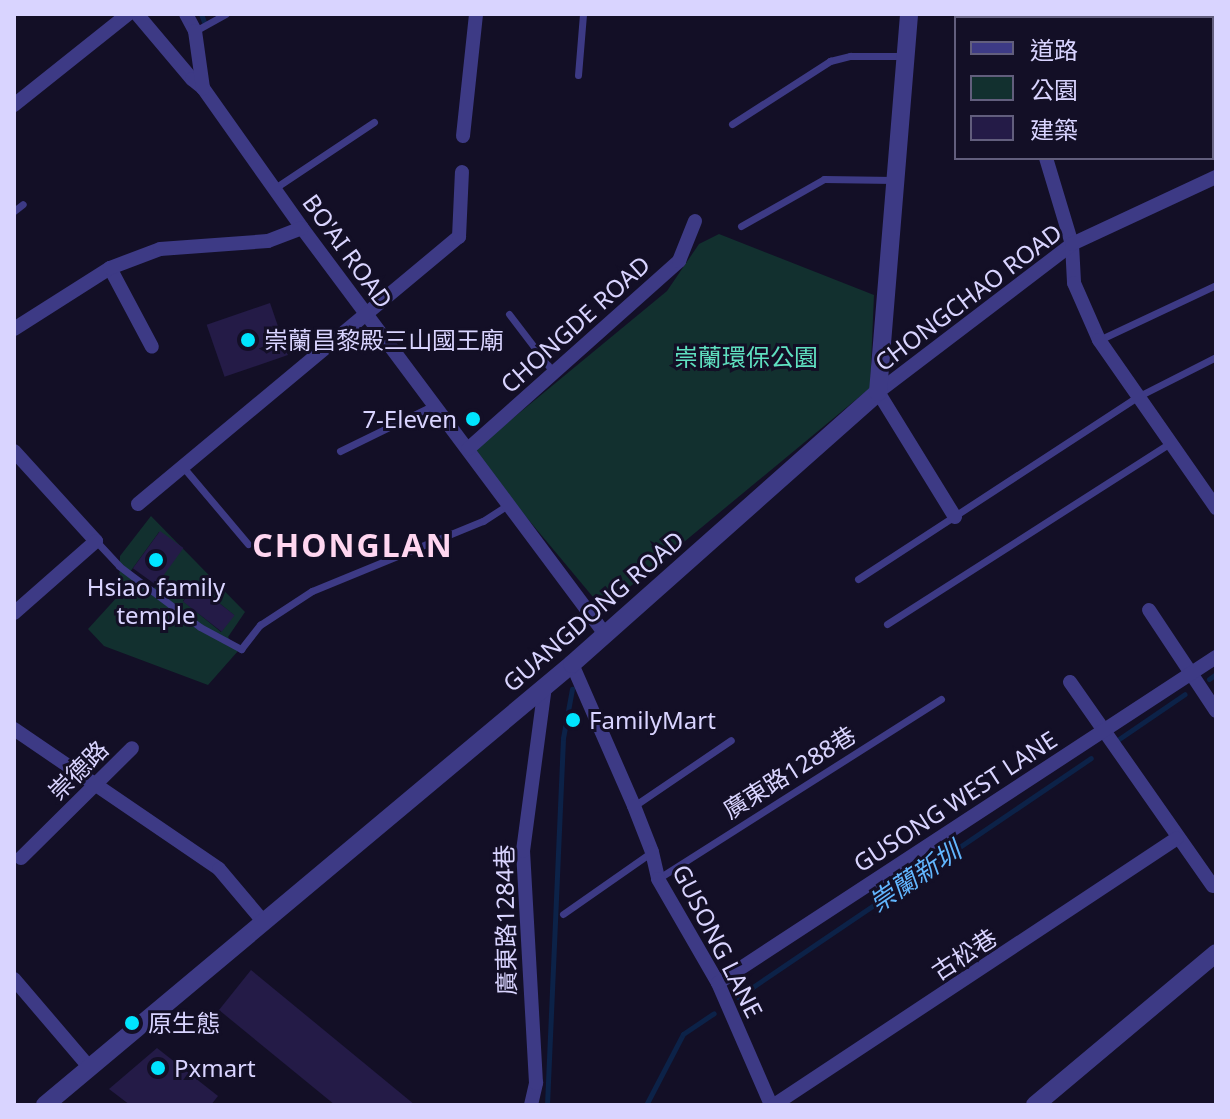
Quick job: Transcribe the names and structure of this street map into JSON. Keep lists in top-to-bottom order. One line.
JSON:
{"streets":{"street":["BO'AI ROAD","CHONGCHAO ROAD","CHONGDE ROAD","GUANGDONG ROAD","崇德路","GUSONG WEST LANE","廣東路1284巷","GUSONG LANE","古松巷"],"lane":["廣東路1288巷"]},"crossings":[["BO'AI ROAD","CHONGDE ROAD"],["BO'AI ROAD","GUANGDONG ROAD"],["CHONGCHAO ROAD","GUANGDONG ROAD"],["GUANGDONG ROAD","廣東路1284巷"],["GUANGDONG ROAD","GUSONG LANE"],["廣東路1288巷","GUSONG LANE"],["GUSONG WEST LANE","GUSONG LANE"],["GUSONG LANE","古松巷"]],"districts":["CHONGLAN"],"water":["崇蘭新圳"],"parks":["崇蘭環保公園"],"places":["崇蘭昌黎殿三山國王廟","7-Eleven","Hsiao family temple","FamilyMart","原生態","Pxmart"],"legend":["道路","公園","建築"]}
